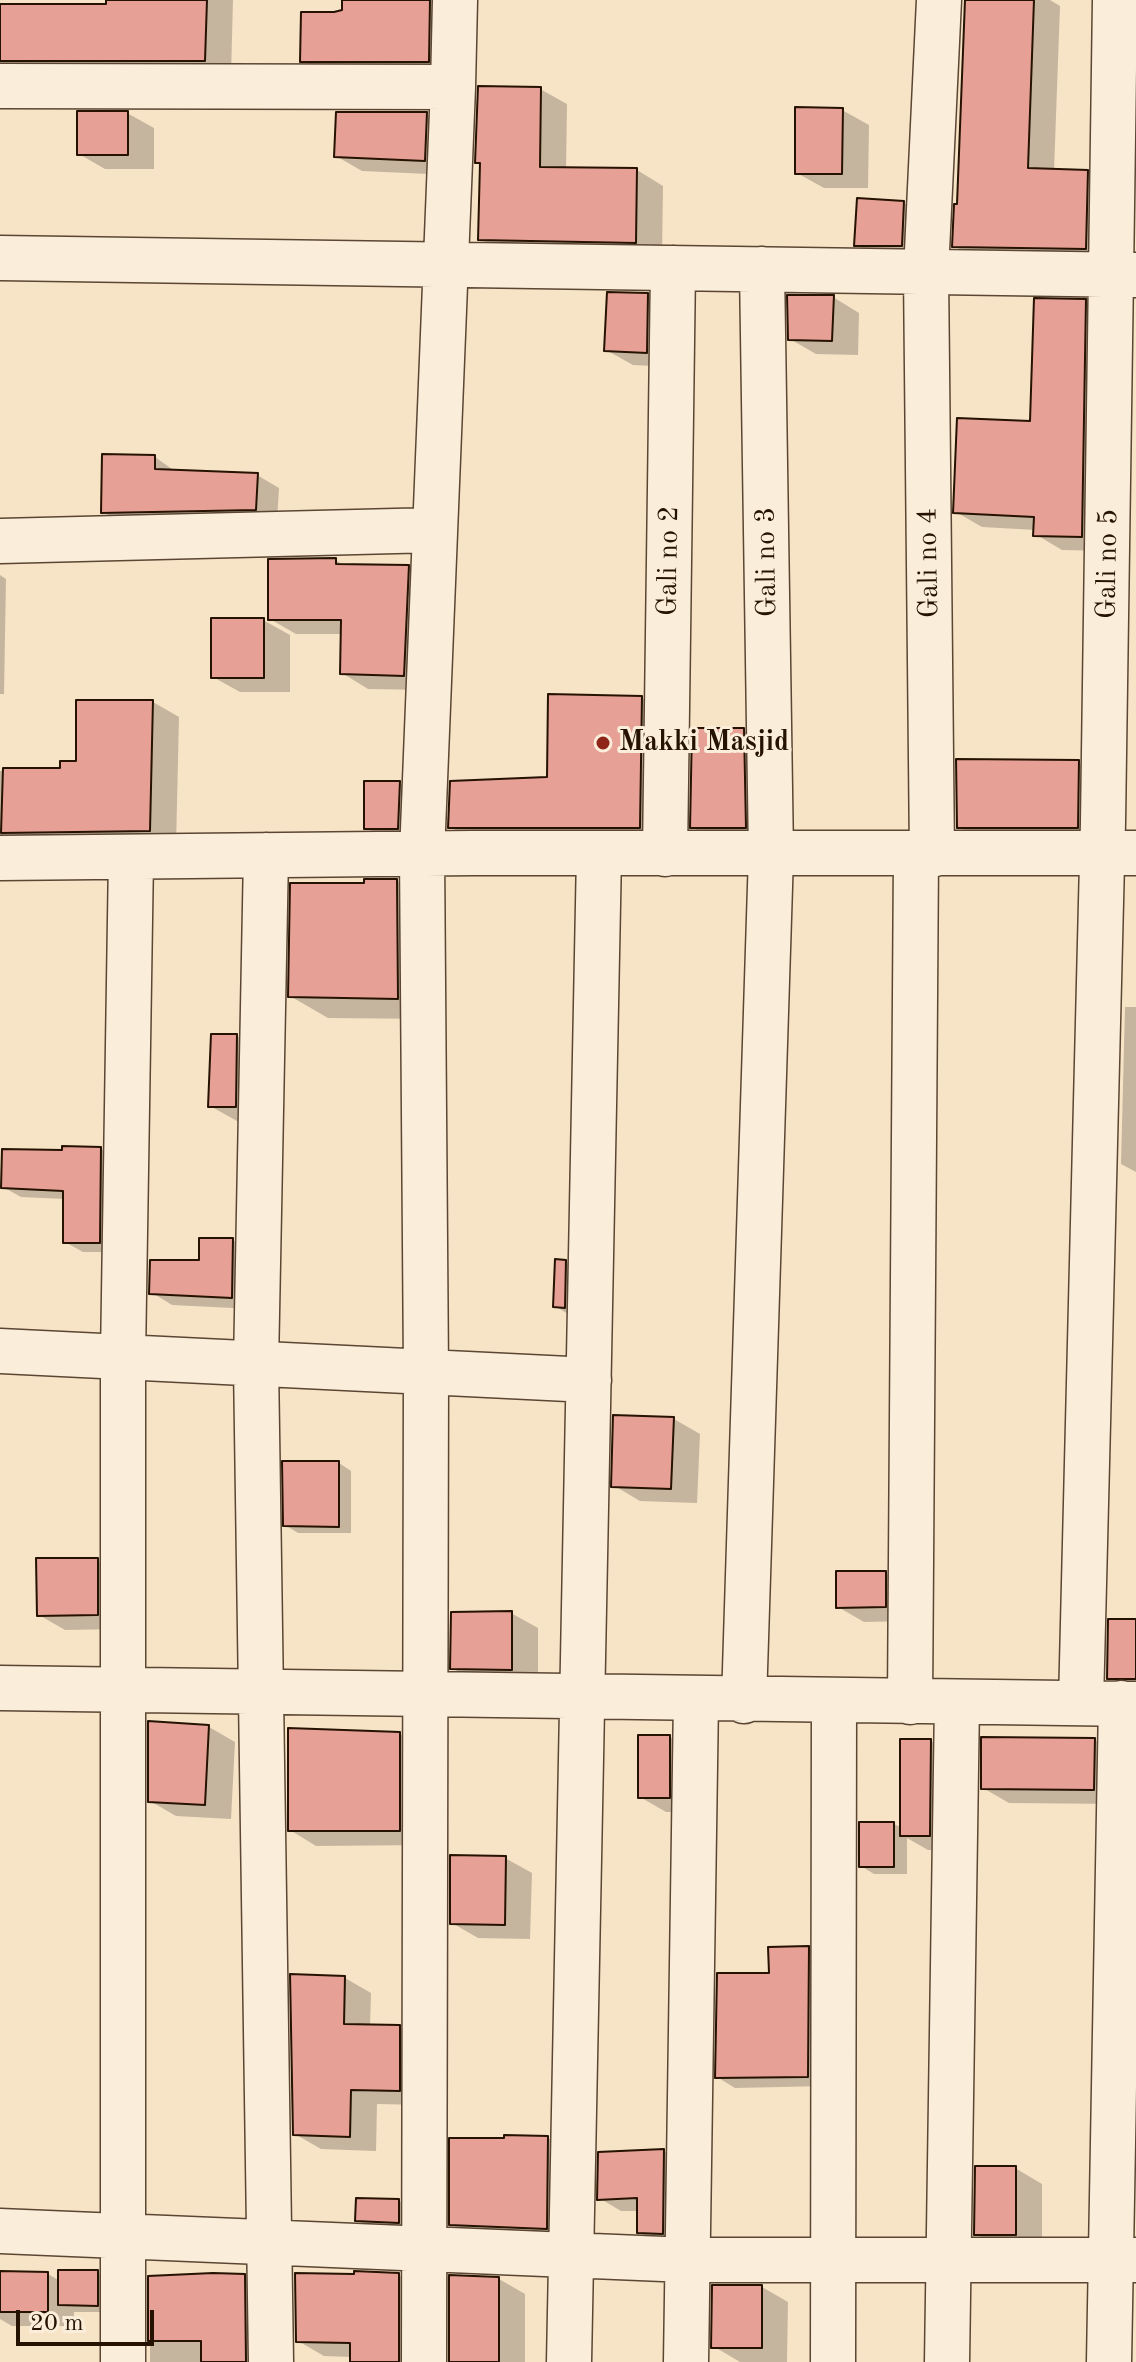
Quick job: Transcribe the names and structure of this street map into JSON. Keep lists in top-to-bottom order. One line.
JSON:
{"streets":{"street":["Gali no 2","Gali no 3","Gali no 4","Gali no 5"]},"places":["Makki Masjid"],"scale_bar":"20 m"}
